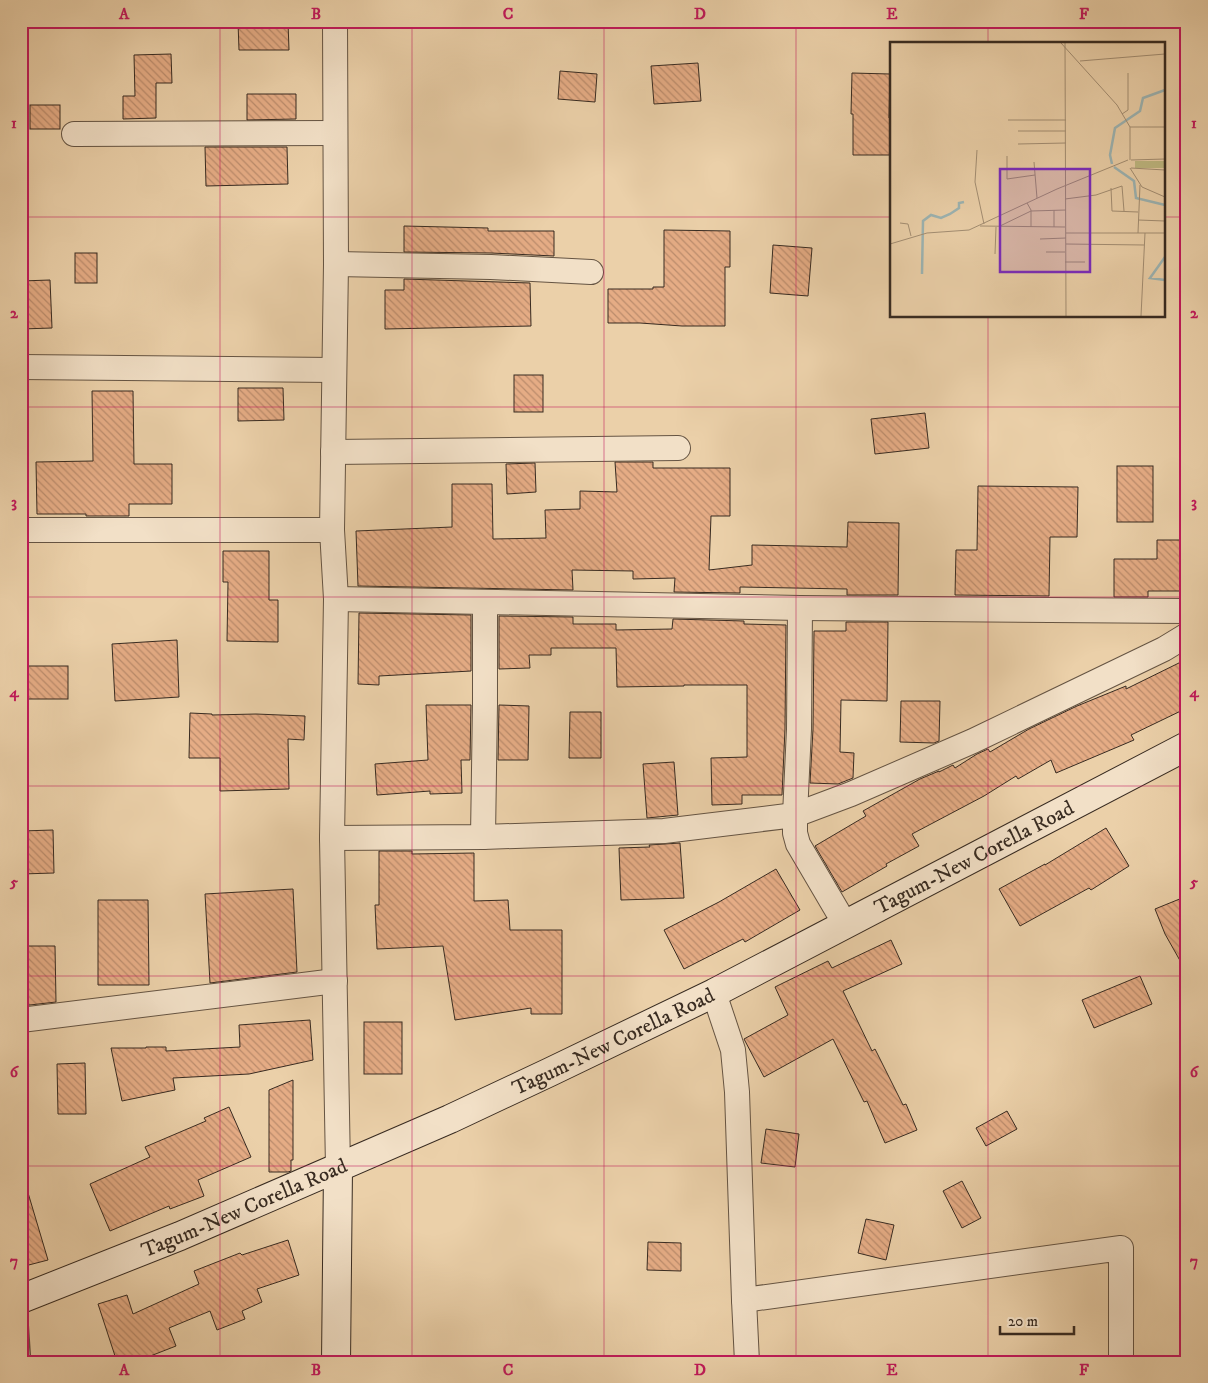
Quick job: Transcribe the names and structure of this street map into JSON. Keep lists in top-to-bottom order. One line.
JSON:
{"streets":{"main road":["Tagum-New Corella Road"]},"scale_bar":"20 m","grid":{"columns":["A","B","C","D","E","F"],"rows":["1","2","3","4","5","6","7"]}}
